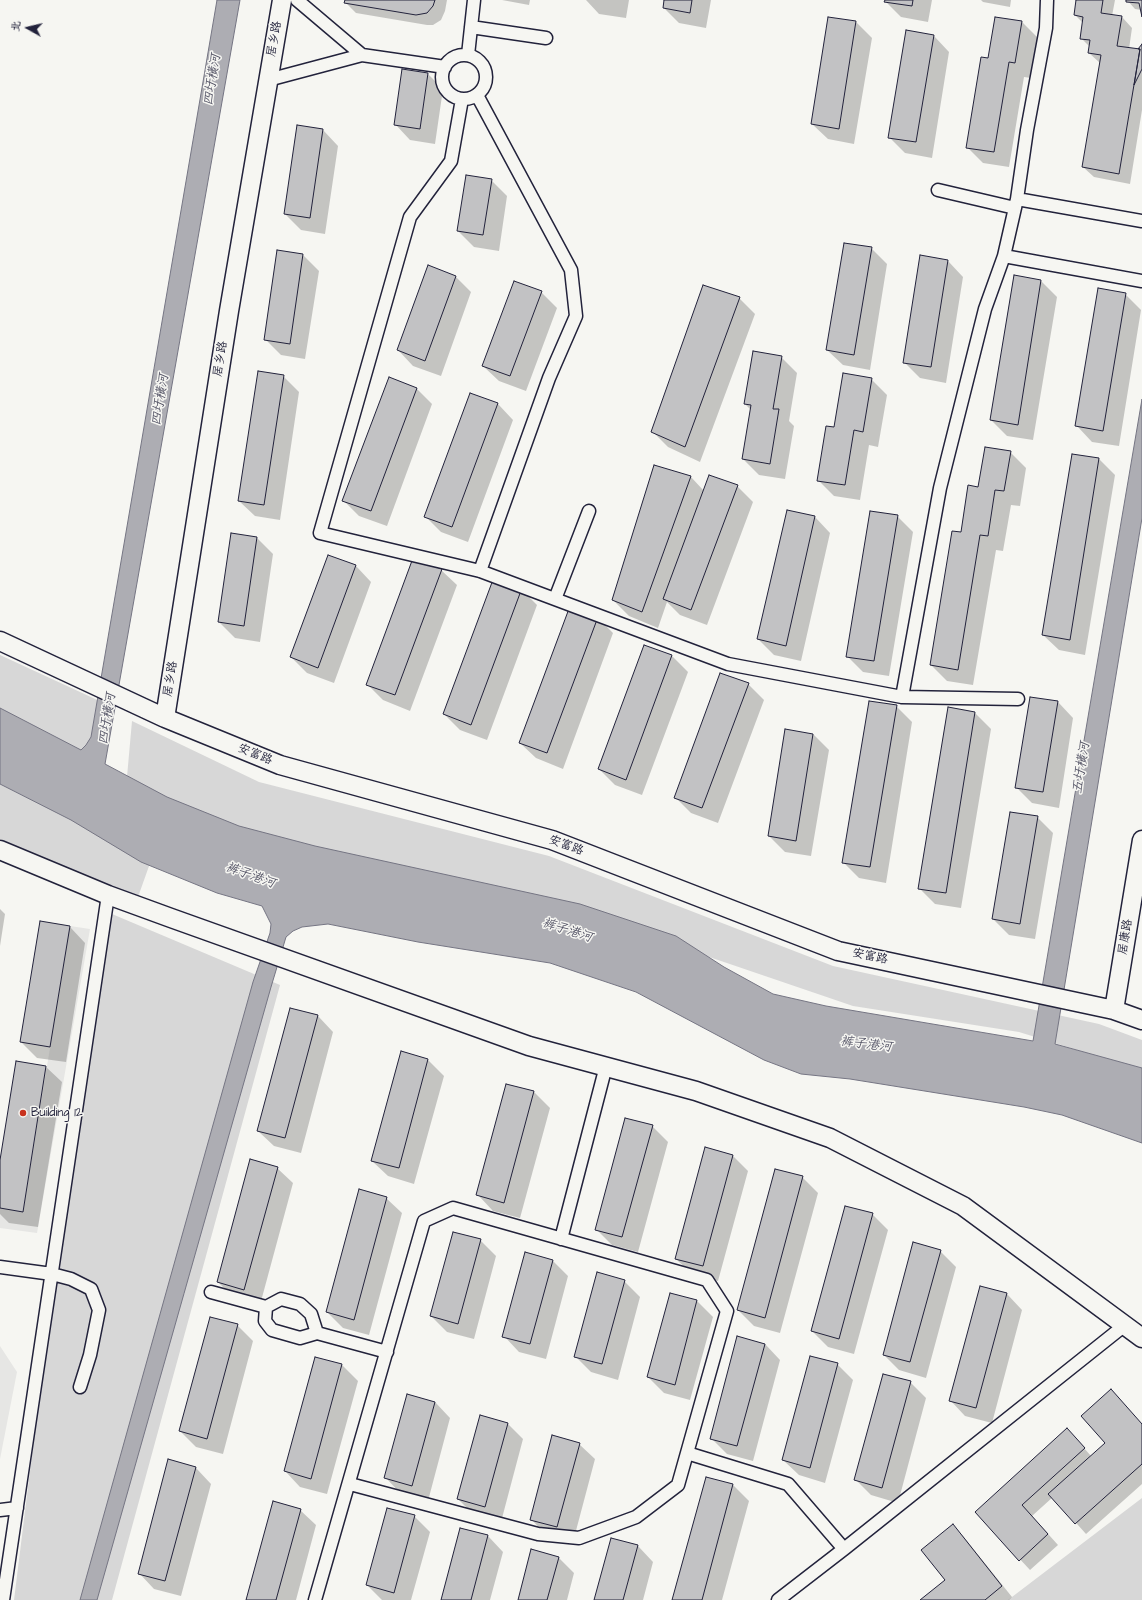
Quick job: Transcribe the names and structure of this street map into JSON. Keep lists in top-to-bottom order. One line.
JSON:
{"streets":{"street":["居乡路","安富路","居康路"]},"crossings":[["居乡路","安富路"],["安富路","居康路"]],"water":["四圩横河","五圩横河","裤子港河"],"places":["Building 12"],"north":"left"}
